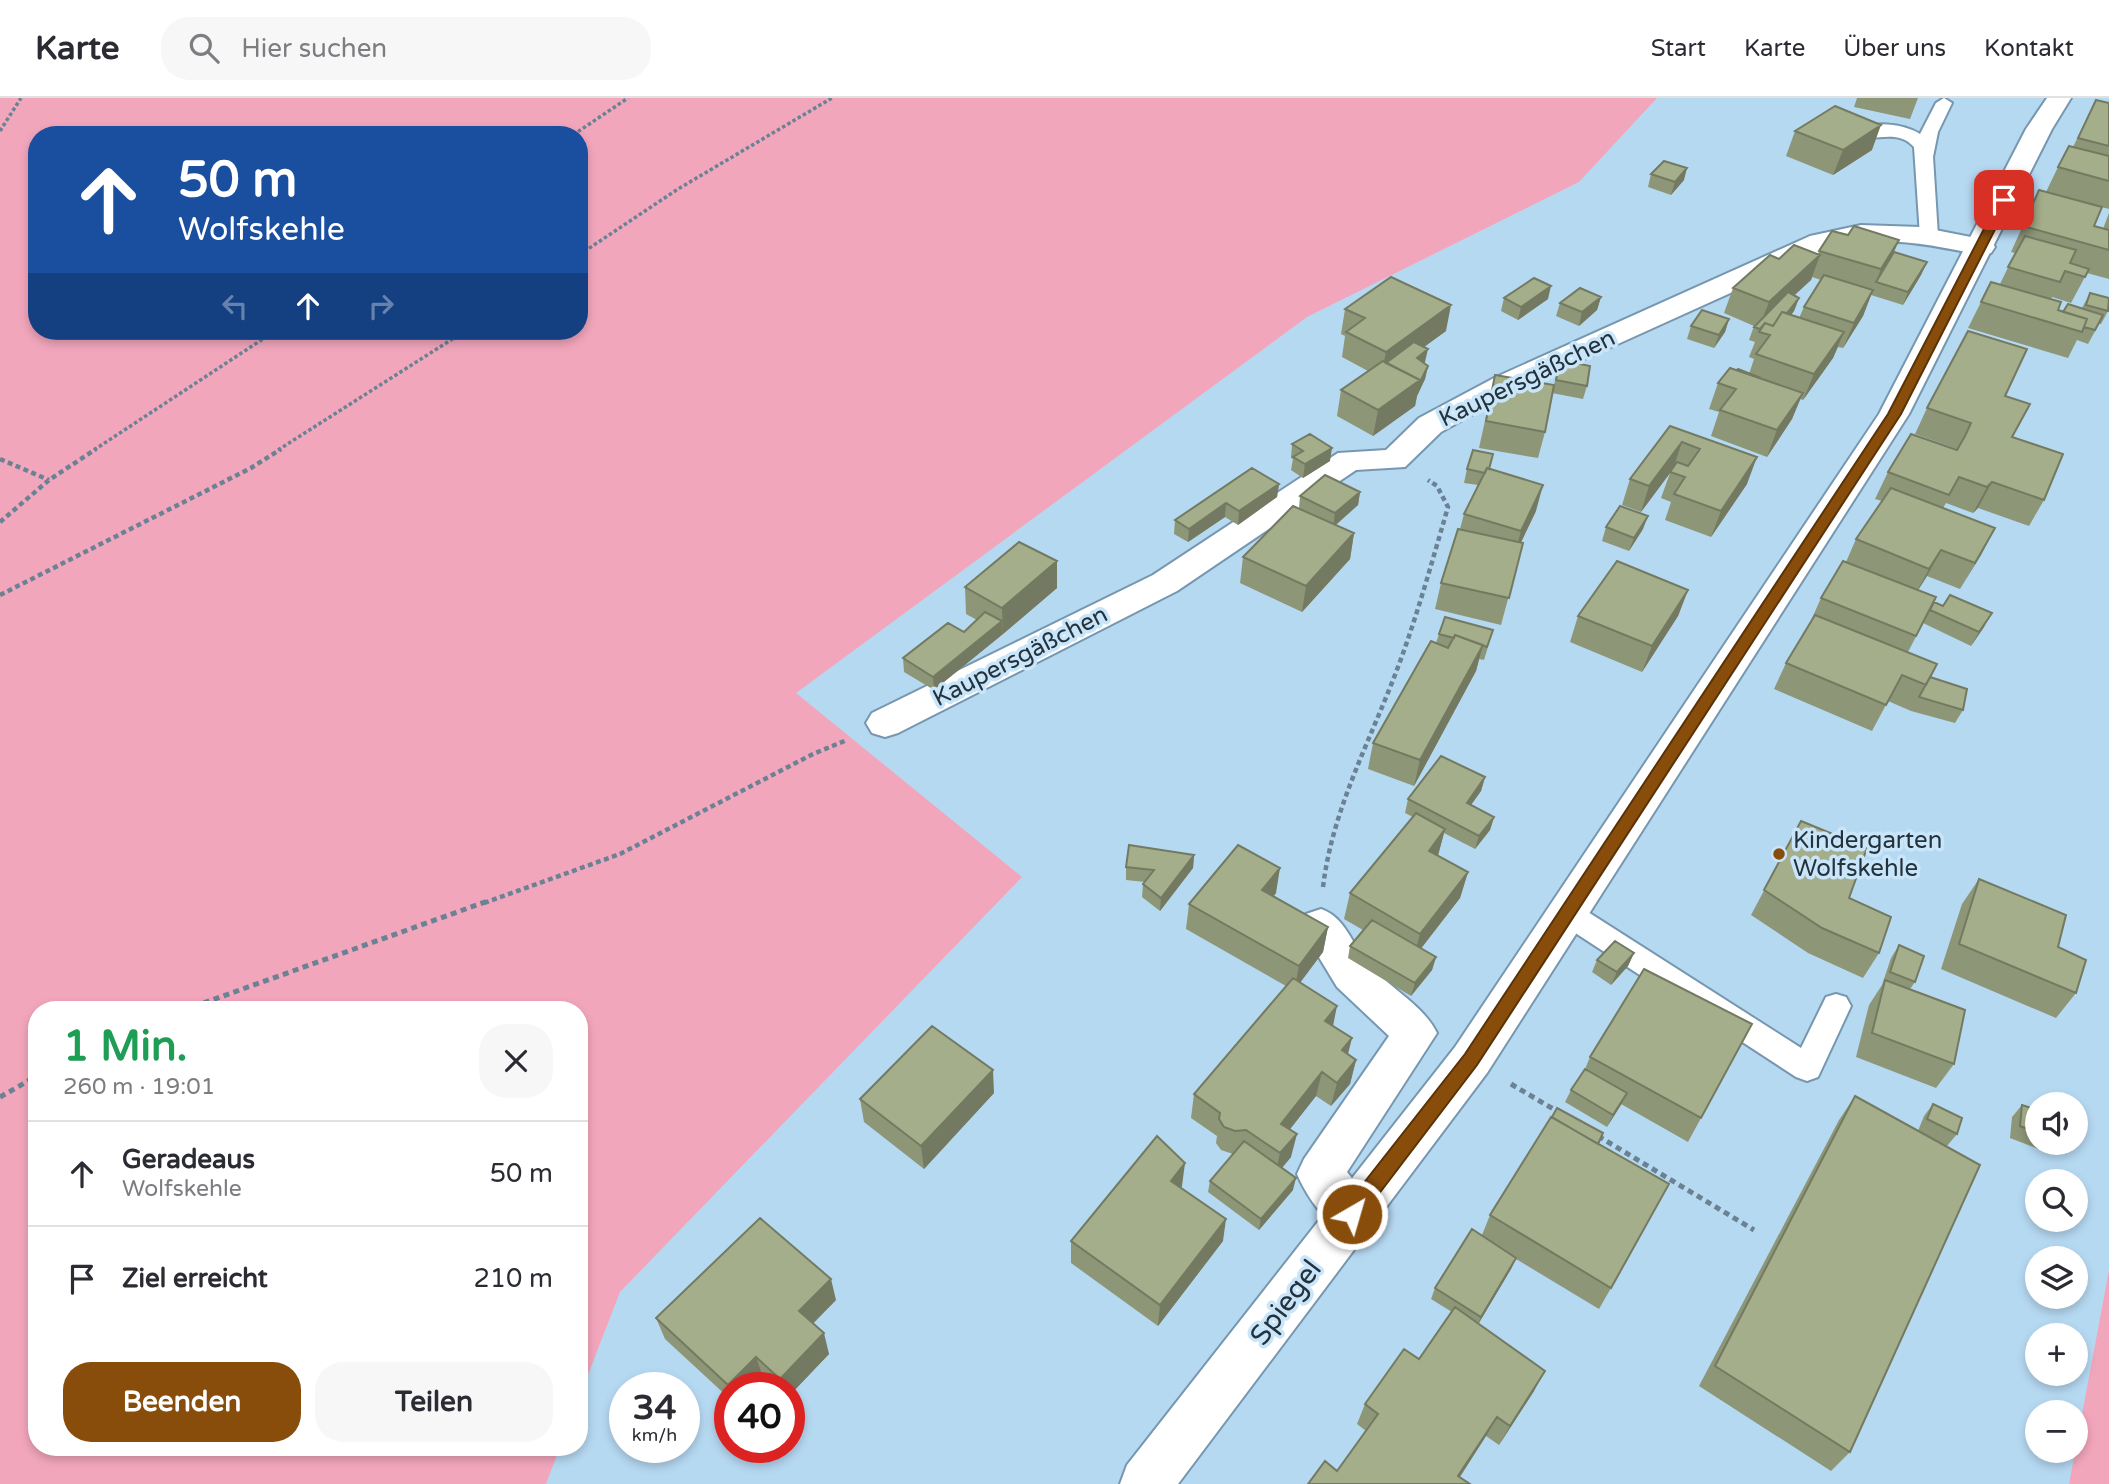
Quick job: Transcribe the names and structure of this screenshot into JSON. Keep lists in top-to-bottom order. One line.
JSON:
{"streets":{"street":["Kaupersgäßchen","Spiegel"]},"crossings":[["Kaupersgäßchen","Spiegel"]],"places":["Kindergarten Wolfskehle"],"page":{"header":"Karte","search":"Hier suchen","nav":["Start","Karte","Über uns","Kontakt"],"turn":["50 m","Wolfskehle"],"heading":["1 Min.","260 m · 19:01"],"map_buttons":["+","−"],"list":[{"name":"Geradeaus","note":"Wolfskehle","value":"50 m"},{"name":"Ziel erreicht","value":"210 m"}],"buttons":["Beenden","Teilen"],"speed":"34 km/h","limit":"40"}}
